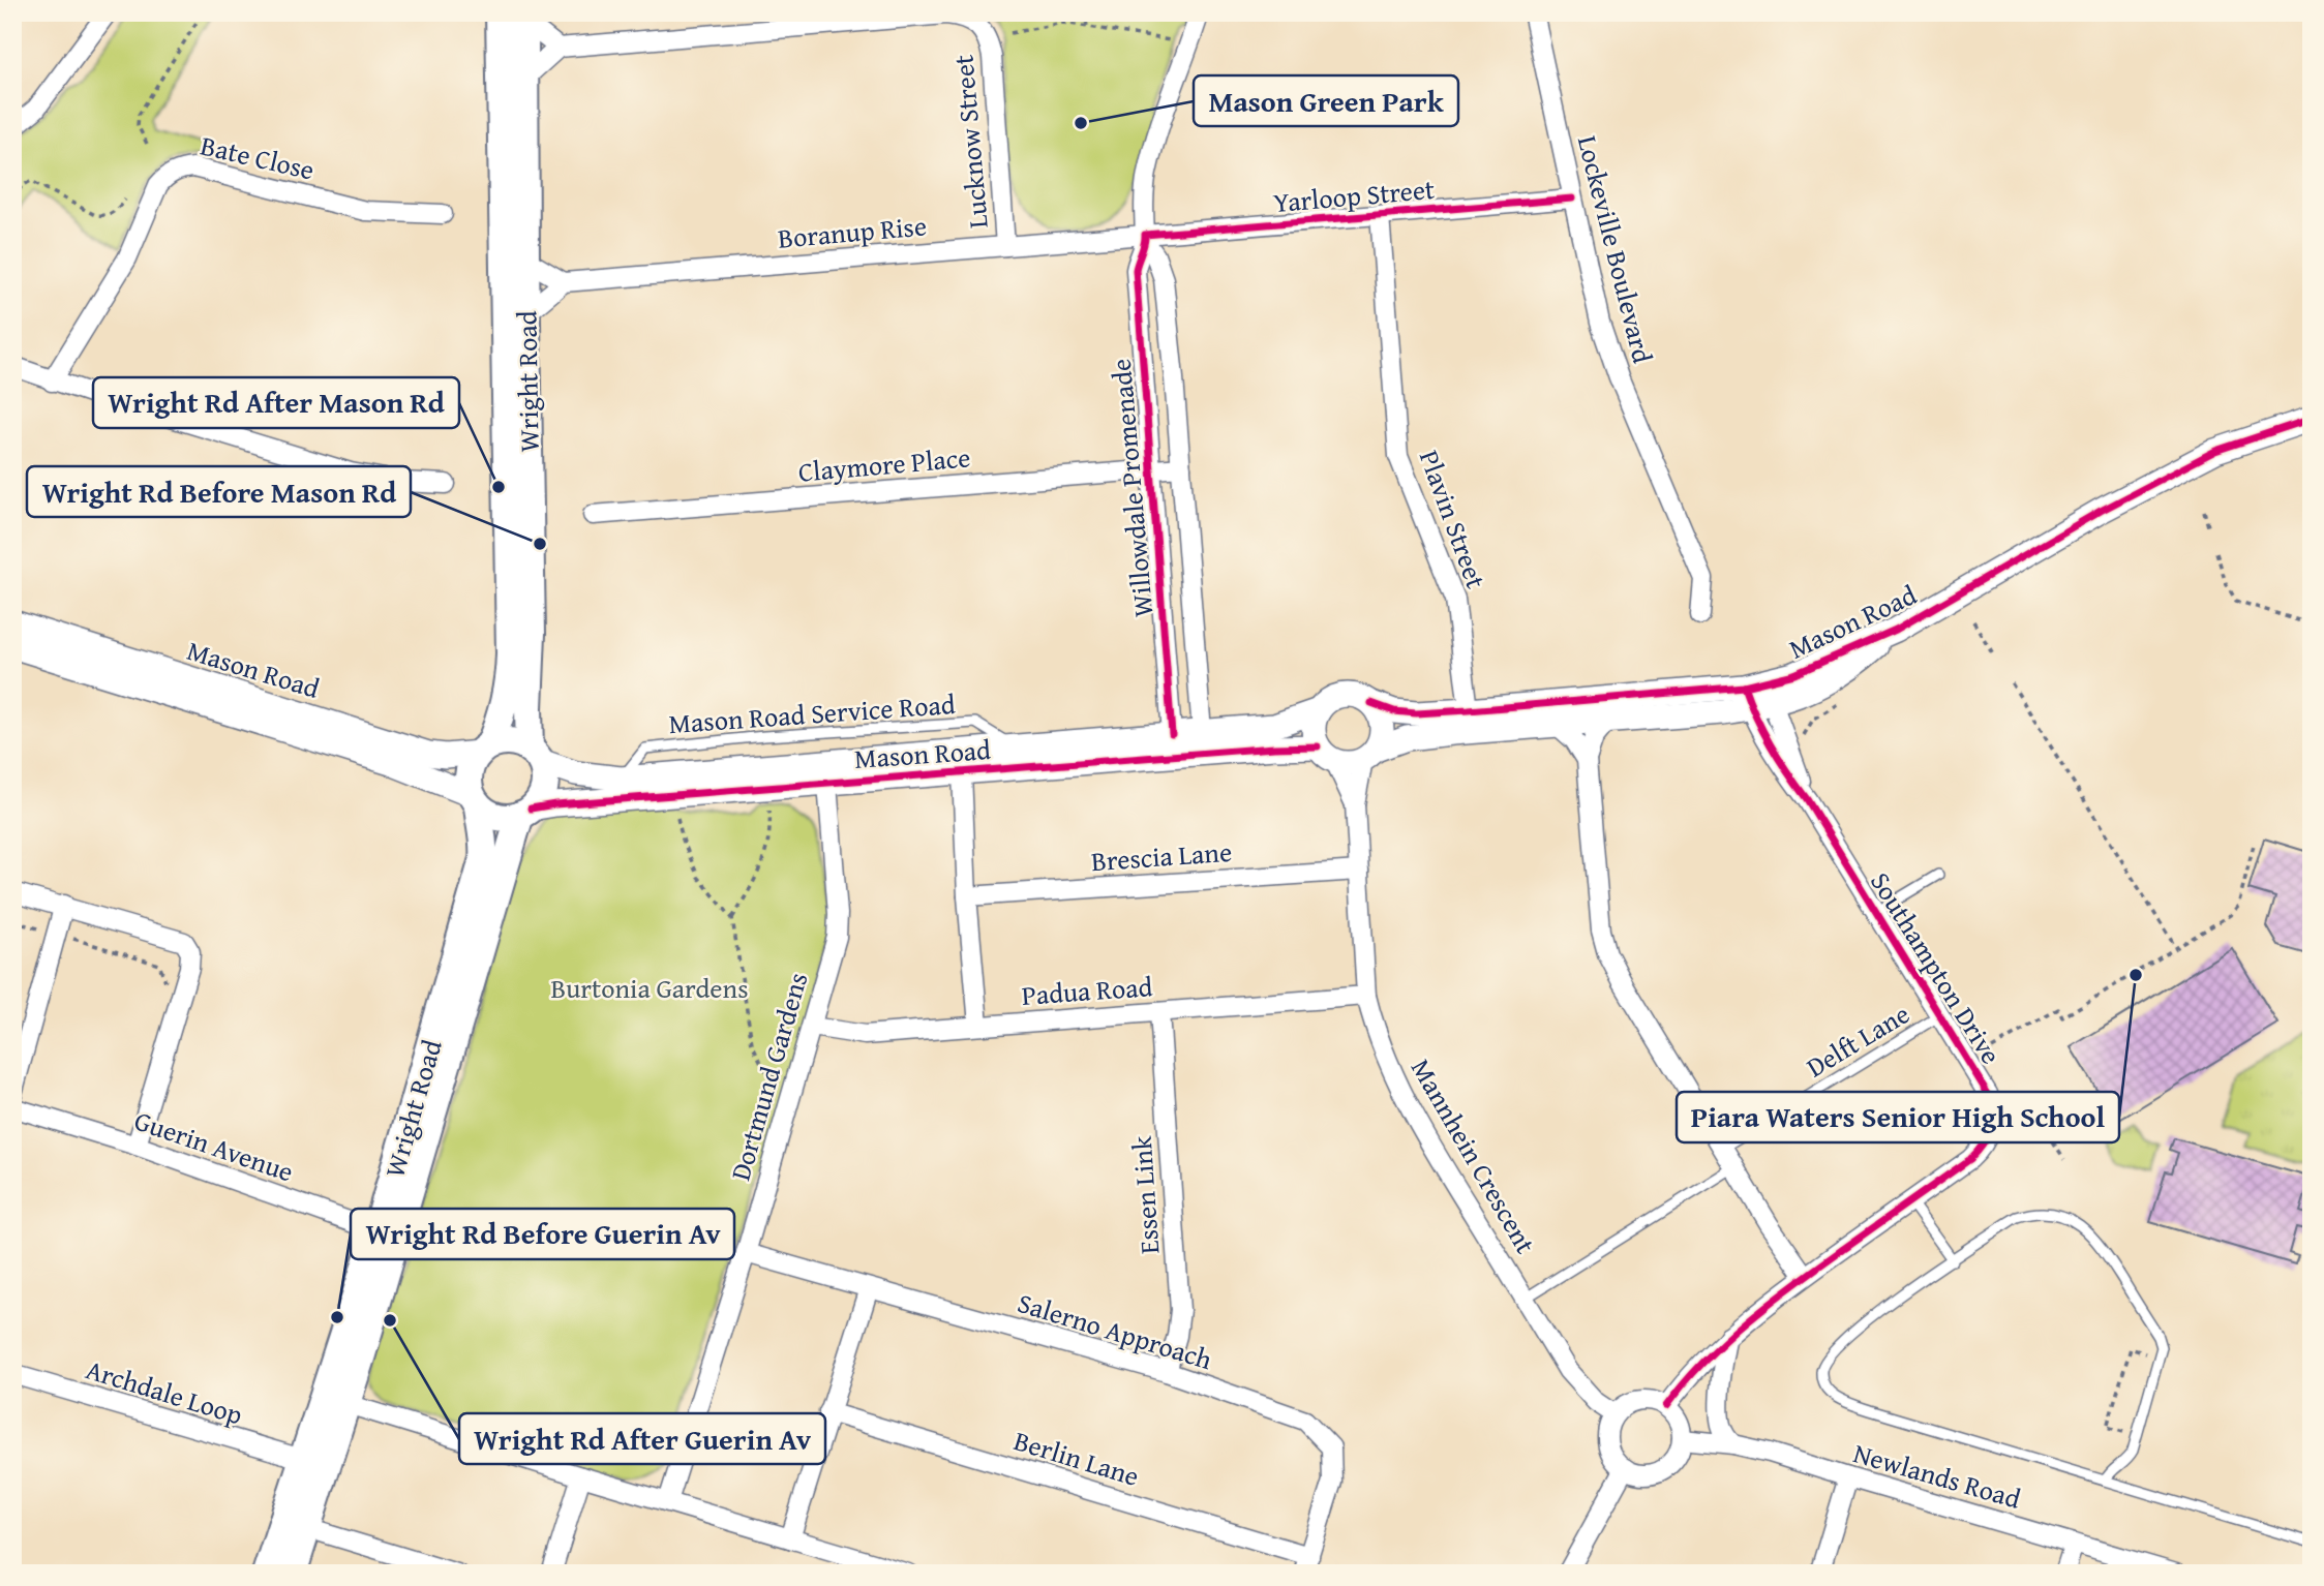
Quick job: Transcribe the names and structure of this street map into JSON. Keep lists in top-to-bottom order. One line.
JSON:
{"streets":{"main road":["Wright Road"],"street":["Lucknow Street","Bate Close","Yarloop Street","Boranup Rise","Lockeville Boulevard","Claymore Place","Willowdale Promenade","Plavin Street","Mason Road","Brescia Lane","Southampton Drive","Padua Road","Dortmund Gardens","Guerin Avenue","Mannhein Crescent","Essen Link","Salerno Approach","Archdale Loop","Berlin Lane","Newlands Road"],"lane":["Delft Lane"]},"crossings":[["Lucknow Street","Boranup Rise"],["Yarloop Street","Boranup Rise"],["Yarloop Street","Lockeville Boulevard"],["Yarloop Street","Willowdale Promenade"],["Yarloop Street","Plavin Street"],["Boranup Rise","Willowdale Promenade"],["Wright Road","Mason Road"],["Wright Road","Guerin Avenue"],["Wright Road","Archdale Loop"],["Claymore Place","Willowdale Promenade"],["Willowdale Promenade","Mason Road"],["Plavin Street","Mason Road"],["Mason Road","Southampton Drive"],["Mason Road","Dortmund Gardens"],["Mason Road","Mannhein Crescent"],["Brescia Lane","Mannhein Crescent"],["Southampton Drive","Delft Lane"],["Southampton Drive","Mannhein Crescent"],["Southampton Drive","Newlands Road"],["Padua Road","Dortmund Gardens"],["Padua Road","Mannhein Crescent"],["Padua Road","Essen Link"],["Dortmund Gardens","Salerno Approach"],["Mannhein Crescent","Newlands Road"],["Essen Link","Salerno Approach"],["Salerno Approach","Berlin Lane"]],"parks":["Burtonia Gardens"],"places":["Mason Green Park","Wright Rd After Mason Rd","Wright Rd Before Mason Rd","Piara Waters Senior High School","Wright Rd Before Guerin Av","Wright Rd After Guerin Av"]}
